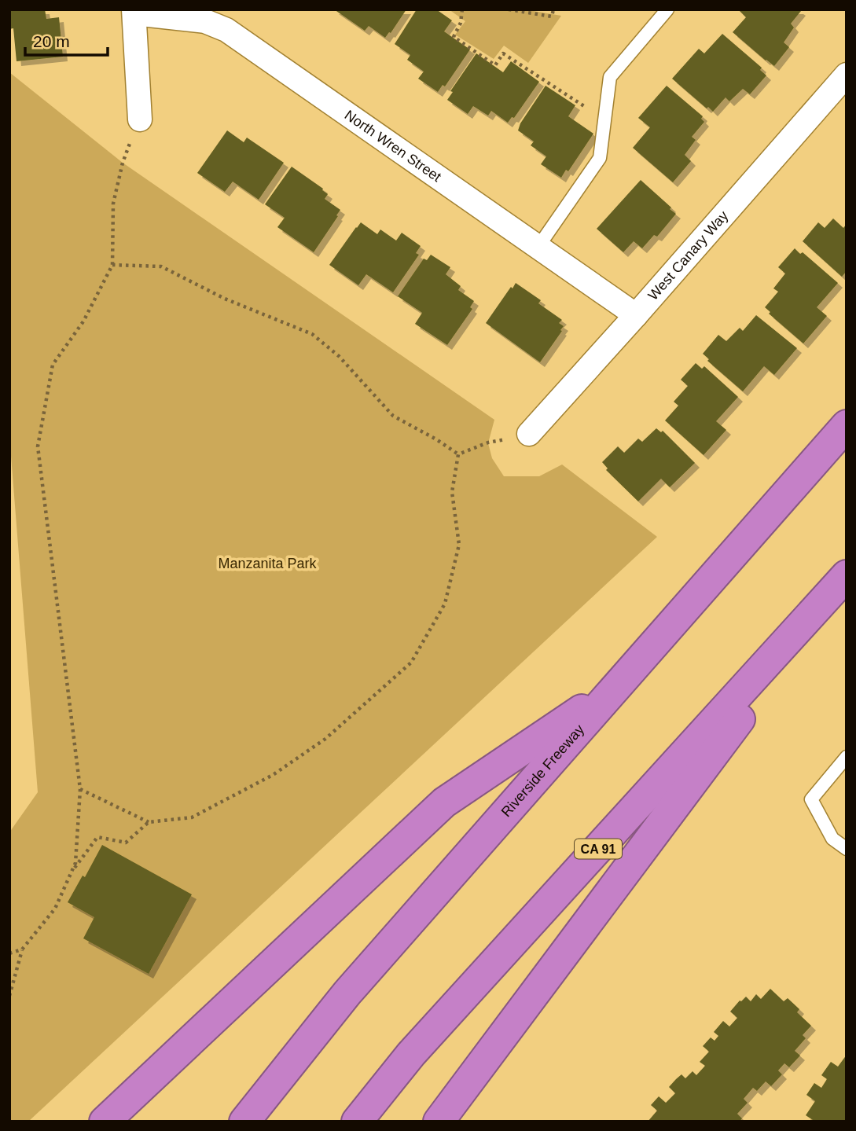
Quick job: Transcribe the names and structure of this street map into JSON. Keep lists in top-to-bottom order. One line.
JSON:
{"streets":{"highway":["Riverside Freeway","CA 91"],"street":["North Wren Street","West Canary Way"]},"crossings":[["North Wren Street","West Canary Way"]],"parks":["Manzanita Park"],"scale_bar":"20 m"}
